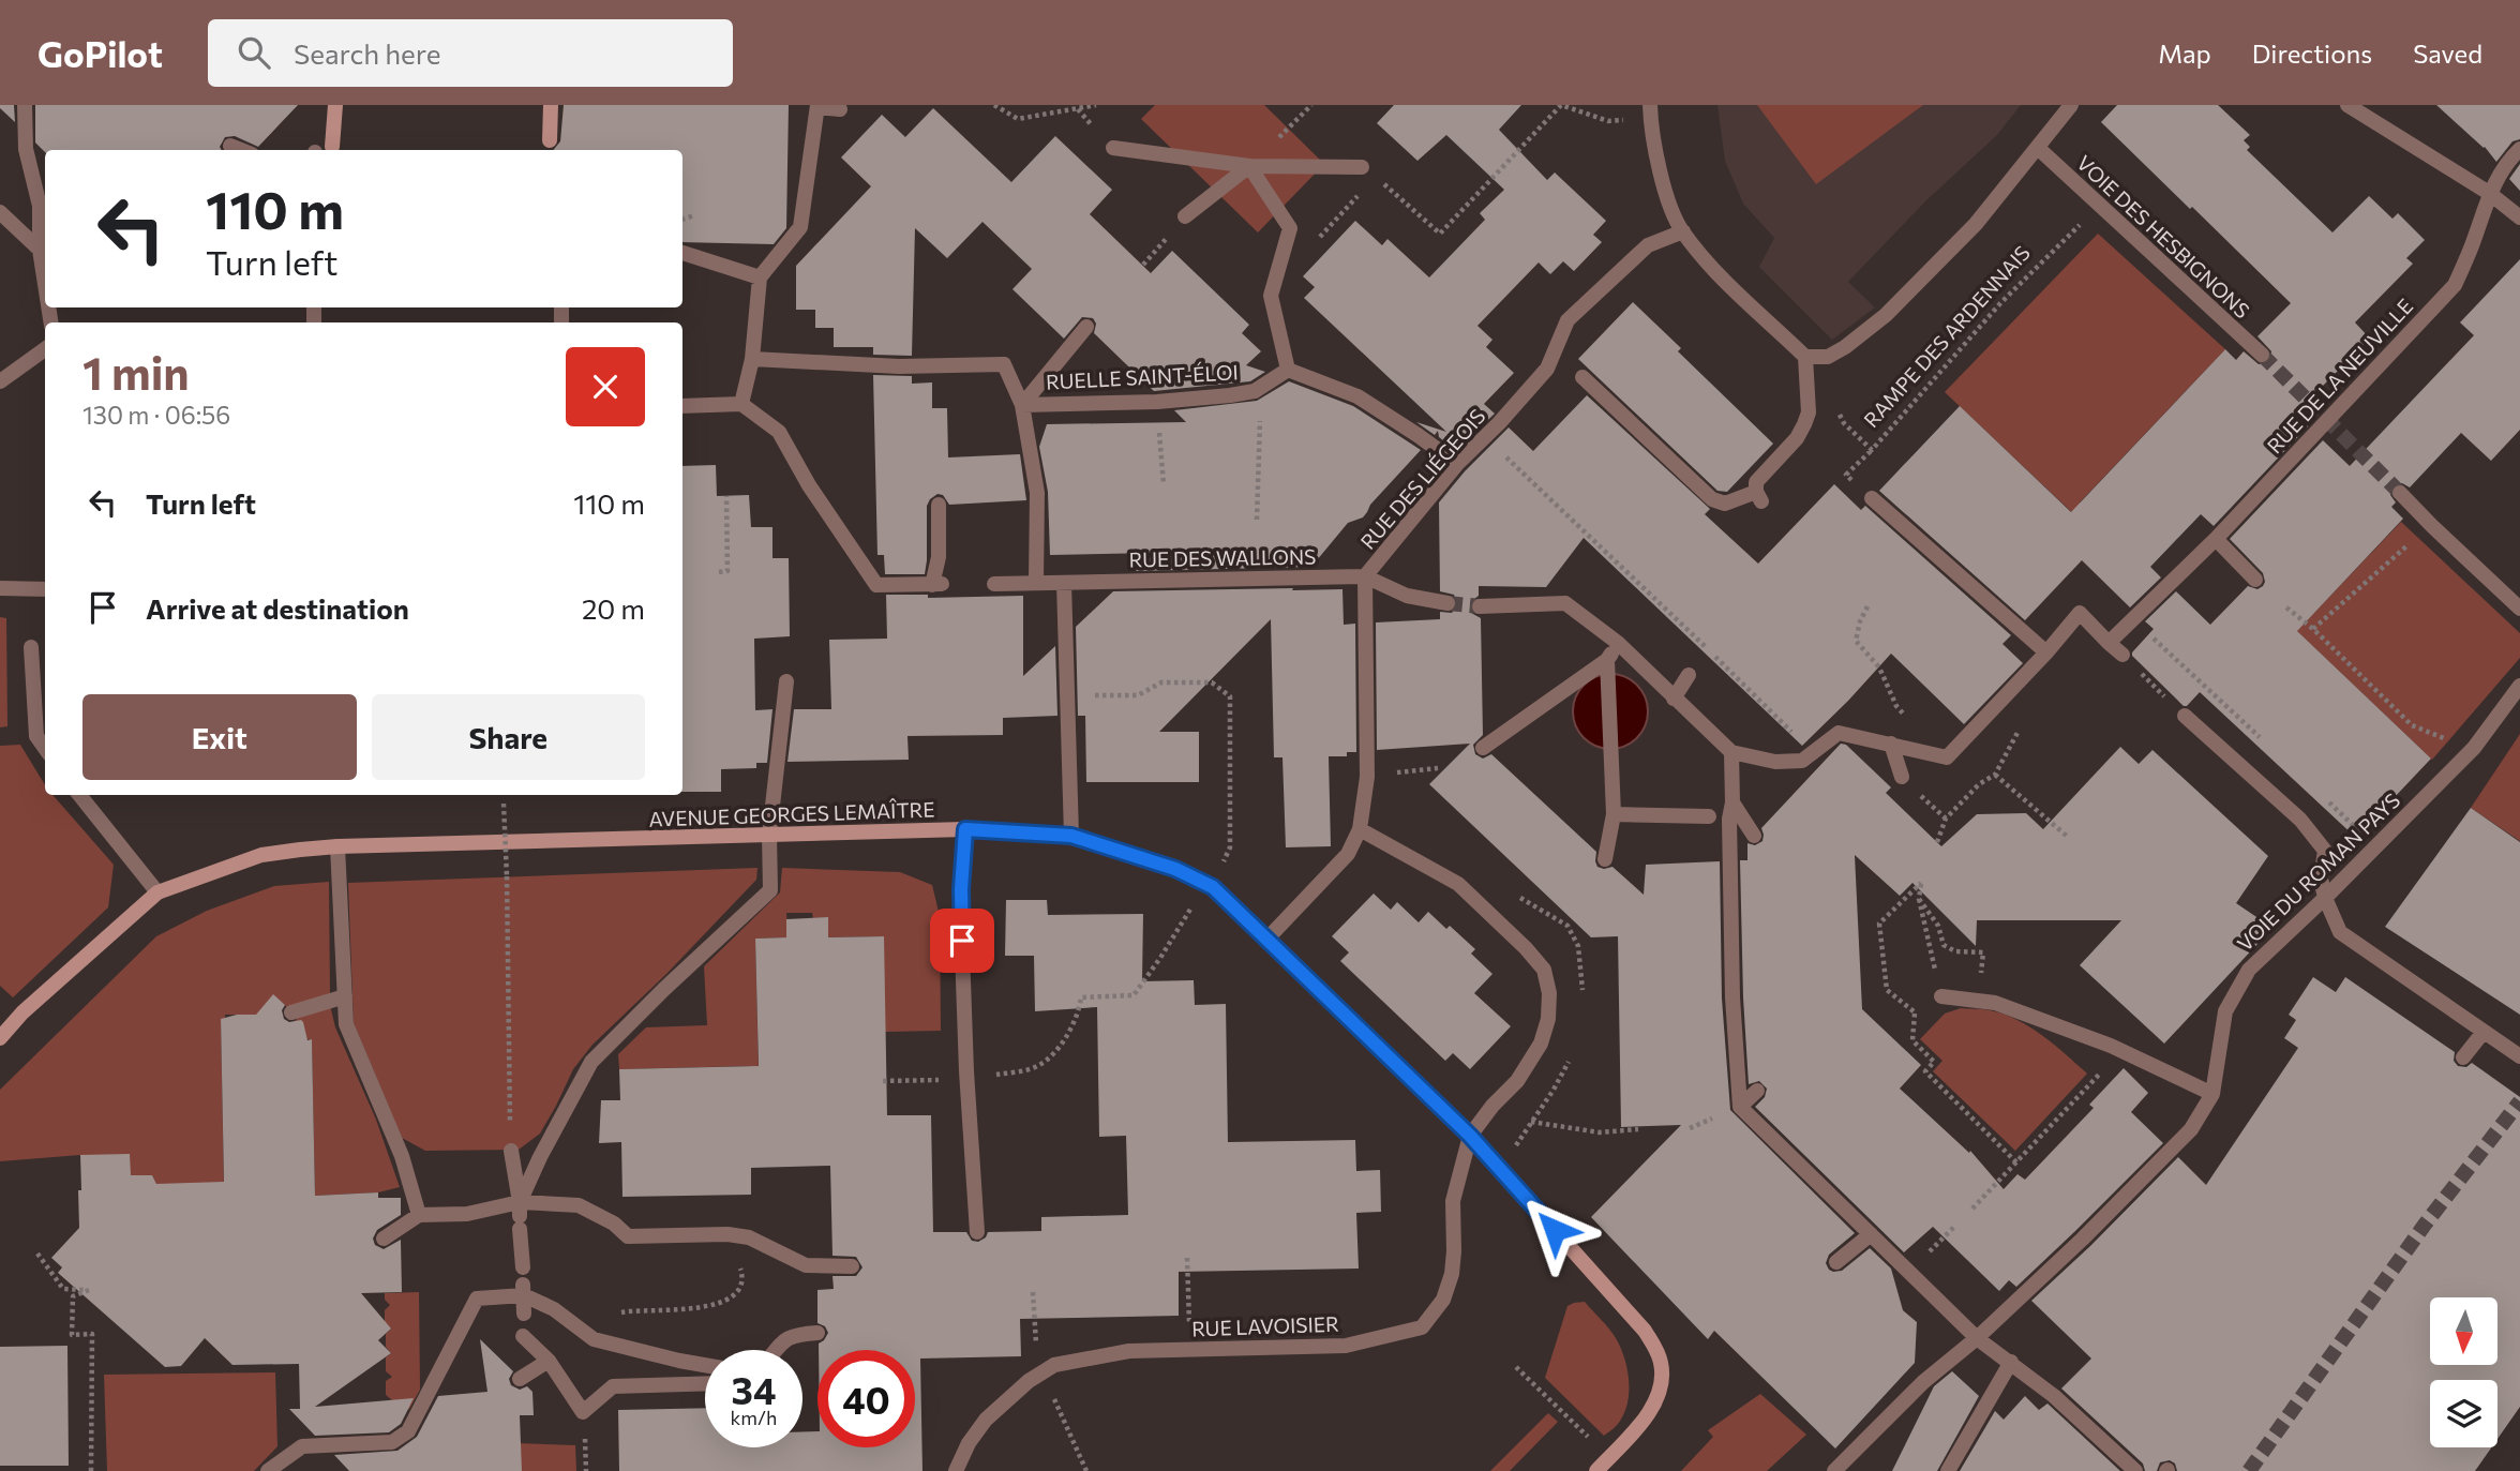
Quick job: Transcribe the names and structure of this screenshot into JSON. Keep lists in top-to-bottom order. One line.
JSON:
{"streets":{"street":["VOIE DES HESBIGNONS","RUE DE LA NEUVILLE","RUELLE SAINT-ÉLOI","RUE DES LIÉGEOIS","RUE DES WALLONS","AVENUE GEORGES LEMAÎTRE","VOIE DU ROMAN PAYS","RUE LAVOISIER"],"path":["RAMPE DES ARDENNAIS"]},"crossings":[["VOIE DES HESBIGNONS","RAMPE DES ARDENNAIS"],["RUELLE SAINT-ÉLOI","RUE DES WALLONS"],["RUE DES LIÉGEOIS","RUE DES WALLONS"],["RUE DES LIÉGEOIS","AVENUE GEORGES LEMAÎTRE"],["AVENUE GEORGES LEMAÎTRE","RUE LAVOISIER"]],"north":"bottom","page":{"header":"GoPilot","search":"Search here","nav":["Map","Directions","Saved"],"turn":["110 m","Turn left"],"heading":["1 min","130 m · 06:56"],"list":[{"name":"Turn left","value":"110 m"},{"name":"Arrive at destination","value":"20 m"}],"buttons":["Exit","Share"],"speed":"34 km/h","limit":"40"}}
